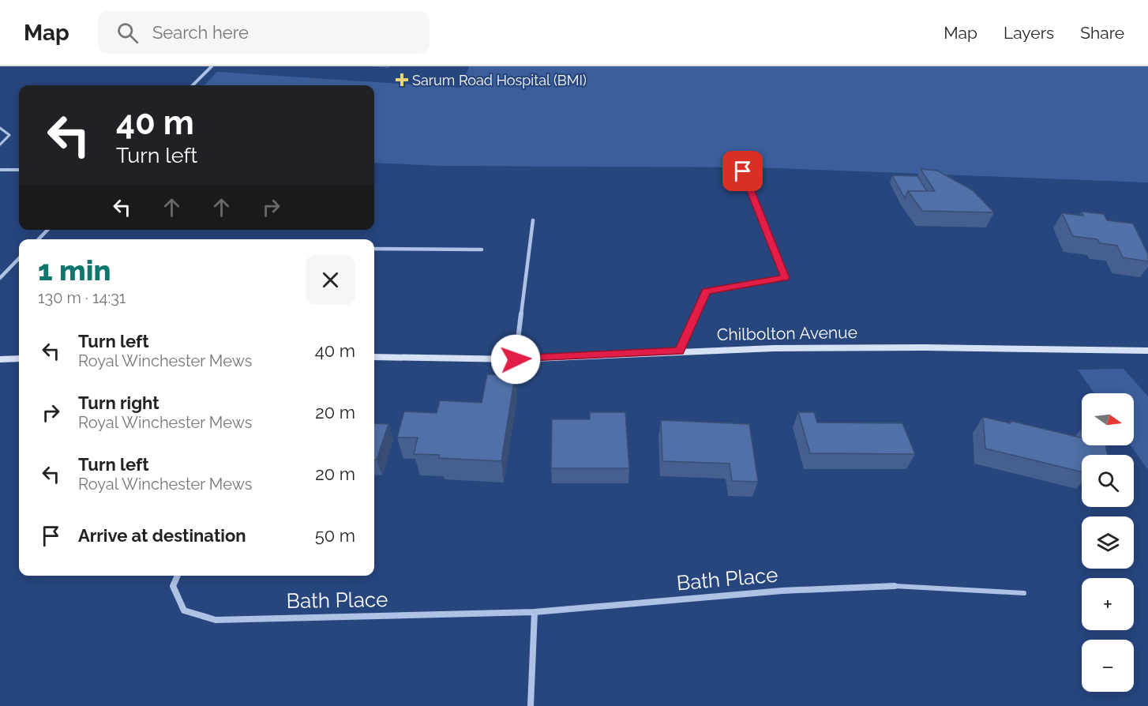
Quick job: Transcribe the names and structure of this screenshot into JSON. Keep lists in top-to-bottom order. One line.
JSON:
{"streets":{"main road":["Chilbolton Avenue"],"street":["Bath Place"]},"places":{"health":["Sarum Road Hospital (BMI)"]},"north":"right","page":{"header":"Map","search":"Search here","nav":["Map","Layers","Share"],"turn":["40 m","Turn left"],"heading":["1 min","130 m · 14:31"],"list":[{"name":"Turn left","note":"Royal Winchester Mews","value":"40 m"},{"name":"Turn right","note":"Royal Winchester Mews","value":"20 m"},{"name":"Turn left","note":"Royal Winchester Mews","value":"20 m"},{"name":"Arrive at destination","value":"50 m"}],"map_buttons":["+","−"]}}
